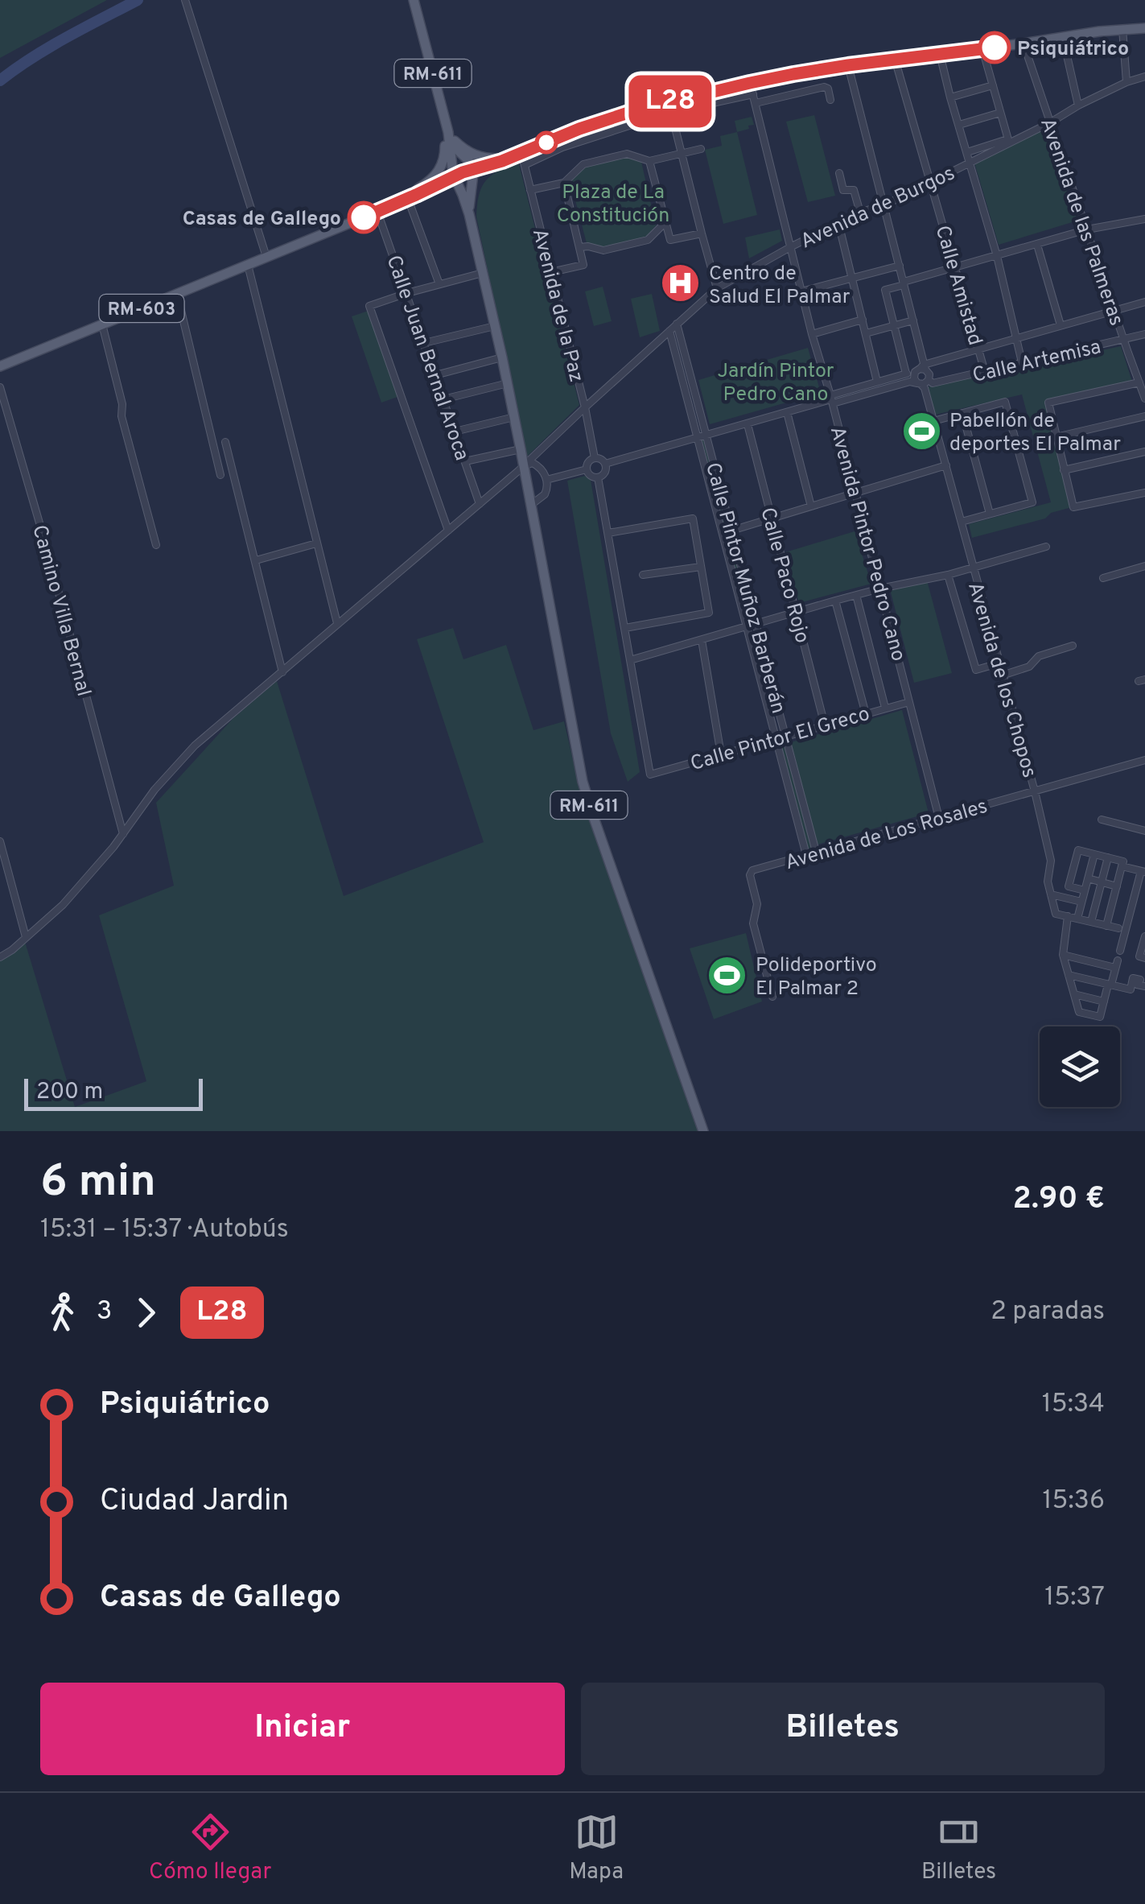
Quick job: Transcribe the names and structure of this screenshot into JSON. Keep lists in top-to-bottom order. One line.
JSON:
{"streets":{"main road":["RM-611","RM-603"],"street":["Avenida de Burgos","Avenida de las Palmeras","Calle Amistad","Avenida de la Paz","Calle Juan Bernal Aroca","Calle Artemisa","Avenida Pintor Pedro Cano","Calle Paco Rojo","Calle Pintor Muñoz Barberán","Camino Villa Bernal","Avenida de los Chopos","Calle Pintor El Greco","Avenida de Los Rosales"]},"crossings":[["RM-611","Avenida de Burgos"],["RM-611","RM-603"],["Avenida de Burgos","Avenida de las Palmeras"],["Avenida de Burgos","Calle Amistad"],["Avenida de Burgos","Avenida de la Paz"],["Avenida de Burgos","Calle Juan Bernal Aroca"],["Avenida de Burgos","Avenida Pintor Pedro Cano"],["Avenida de Burgos","Calle Pintor Muñoz Barberán"],["Avenida de Burgos","Camino Villa Bernal"],["Avenida de las Palmeras","RM-603"],["Avenida de las Palmeras","Calle Artemisa"],["Calle Amistad","RM-603"],["Calle Amistad","Calle Artemisa"],["Avenida de la Paz","RM-603"],["RM-603","Calle Juan Bernal Aroca"],["RM-603","Avenida Pintor Pedro Cano"],["Calle Artemisa","Avenida Pintor Pedro Cano"],["Calle Artemisa","Avenida de los Chopos"],["Avenida Pintor Pedro Cano","Calle Pintor El Greco"],["Avenida Pintor Pedro Cano","Avenida de Los Rosales"],["Calle Paco Rojo","Calle Pintor El Greco"],["Calle Pintor Muñoz Barberán","Calle Pintor El Greco"],["Calle Pintor Muñoz Barberán","Avenida de Los Rosales"],["Avenida de los Chopos","Avenida de Los Rosales"]],"parks":["Plaza de La Constitución","Jardín Pintor Pedro Cano"],"places":{"other":["Psiquiátrico","Casas de Gallego"],"hospital":["Centro de Salud El Palmar"],"sports":["Pabellón de deportes El Palmar","Polideportivo El Palmar 2"]},"lines":["bus line L28"],"scale_bar":"200 m","page":{"on_map":"L28","scale":"200 m","heading":["6 min","15:31 – 15:37 · Autobús","2.90 €"],"legs":["3","L28","2 paradas"],"list":[{"name":"Psiquiátrico","value":"15:34"},{"name":"Ciudad Jardin","value":"15:36"},{"name":"Casas de Gallego","value":"15:37"}],"buttons":["Iniciar","Billetes"],"tabs":["Cómo llegar","Mapa","Billetes"]}}
